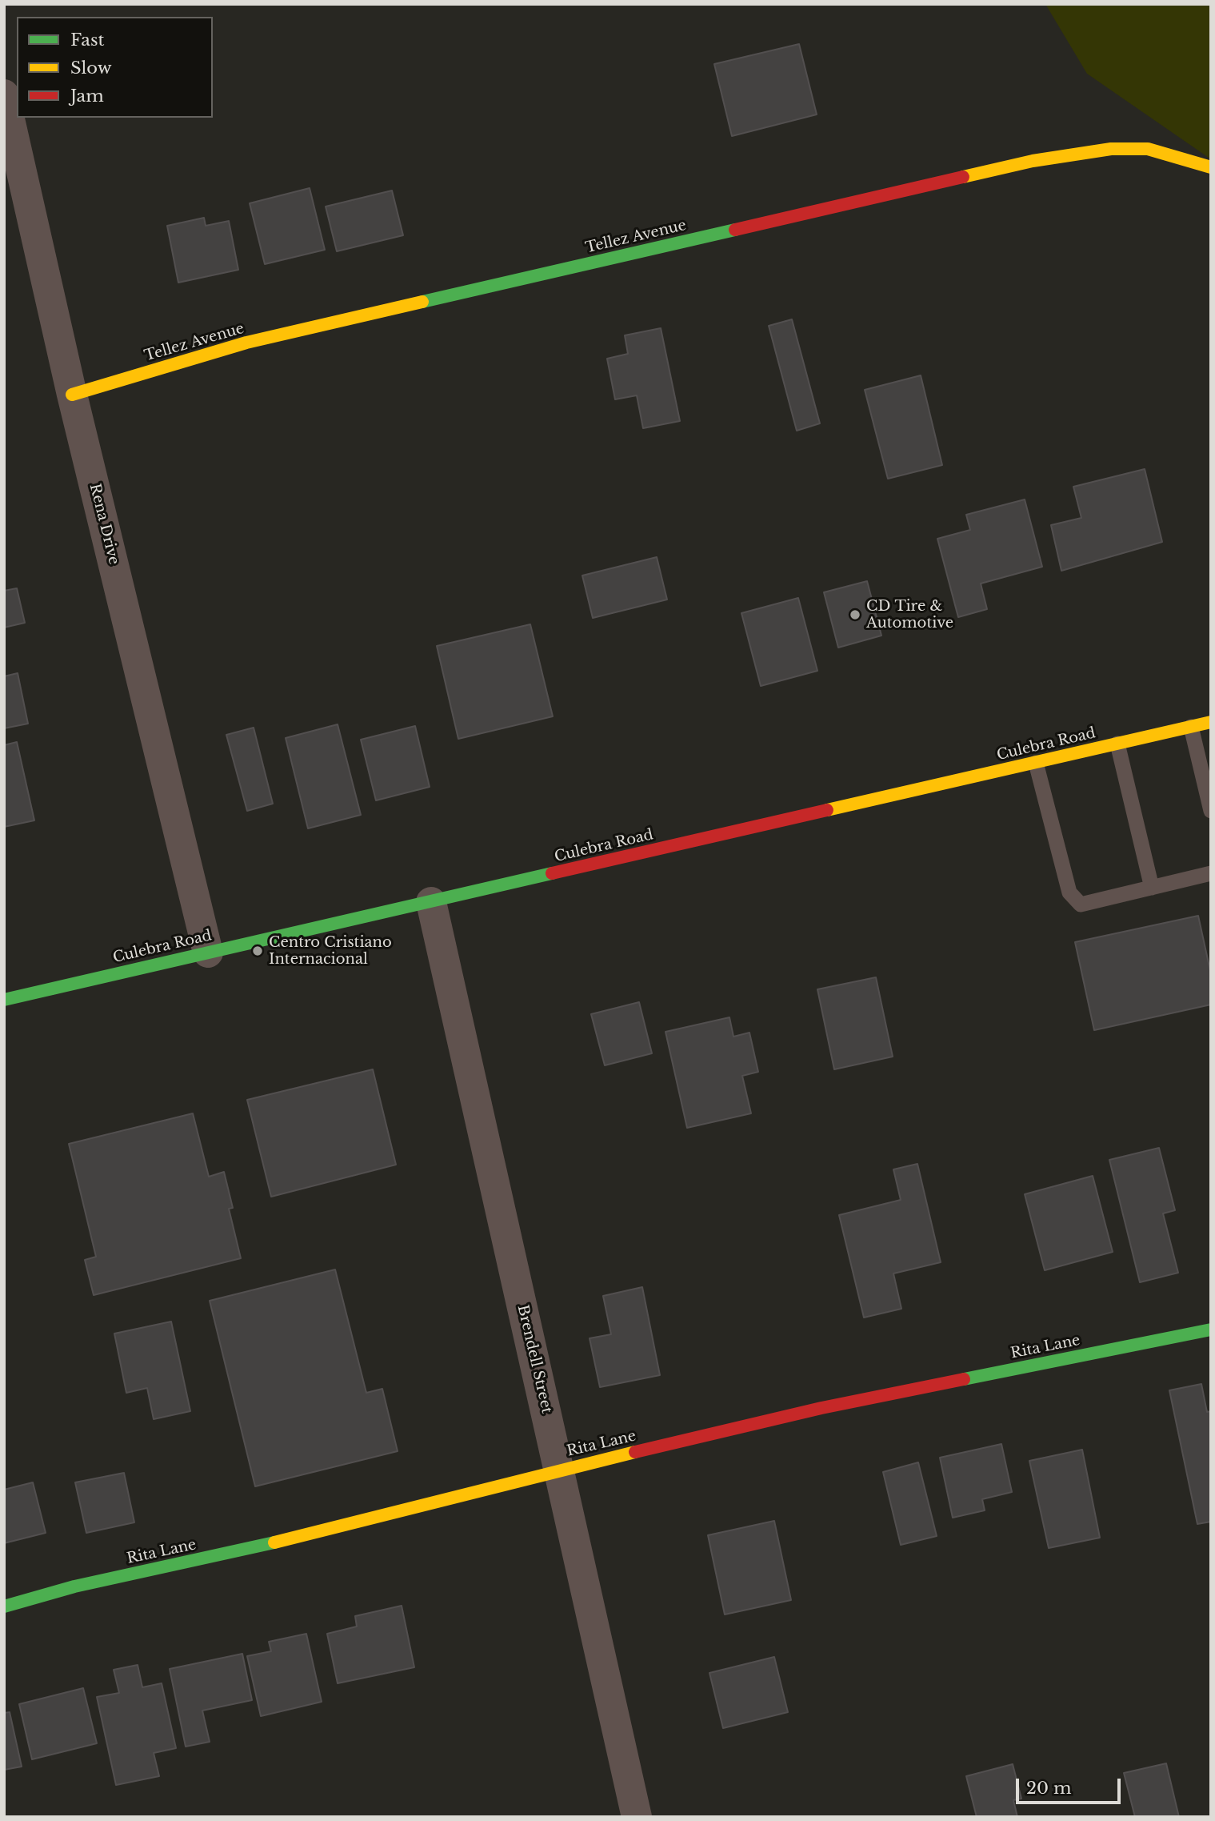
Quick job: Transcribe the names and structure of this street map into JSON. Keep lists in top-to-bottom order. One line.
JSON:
{"streets":{"street":["Tellez Avenue","Rena Drive","Culebra Road","Rita Lane","Brendell Street"]},"crossings":[["Tellez Avenue","Rena Drive"],["Rena Drive","Culebra Road"],["Culebra Road","Brendell Street"],["Rita Lane","Brendell Street"]],"places":["CD Tire & Automotive","Centro Cristiano Internacional"],"legend":["Fast","Slow","Jam"],"scale_bar":"20 m"}
